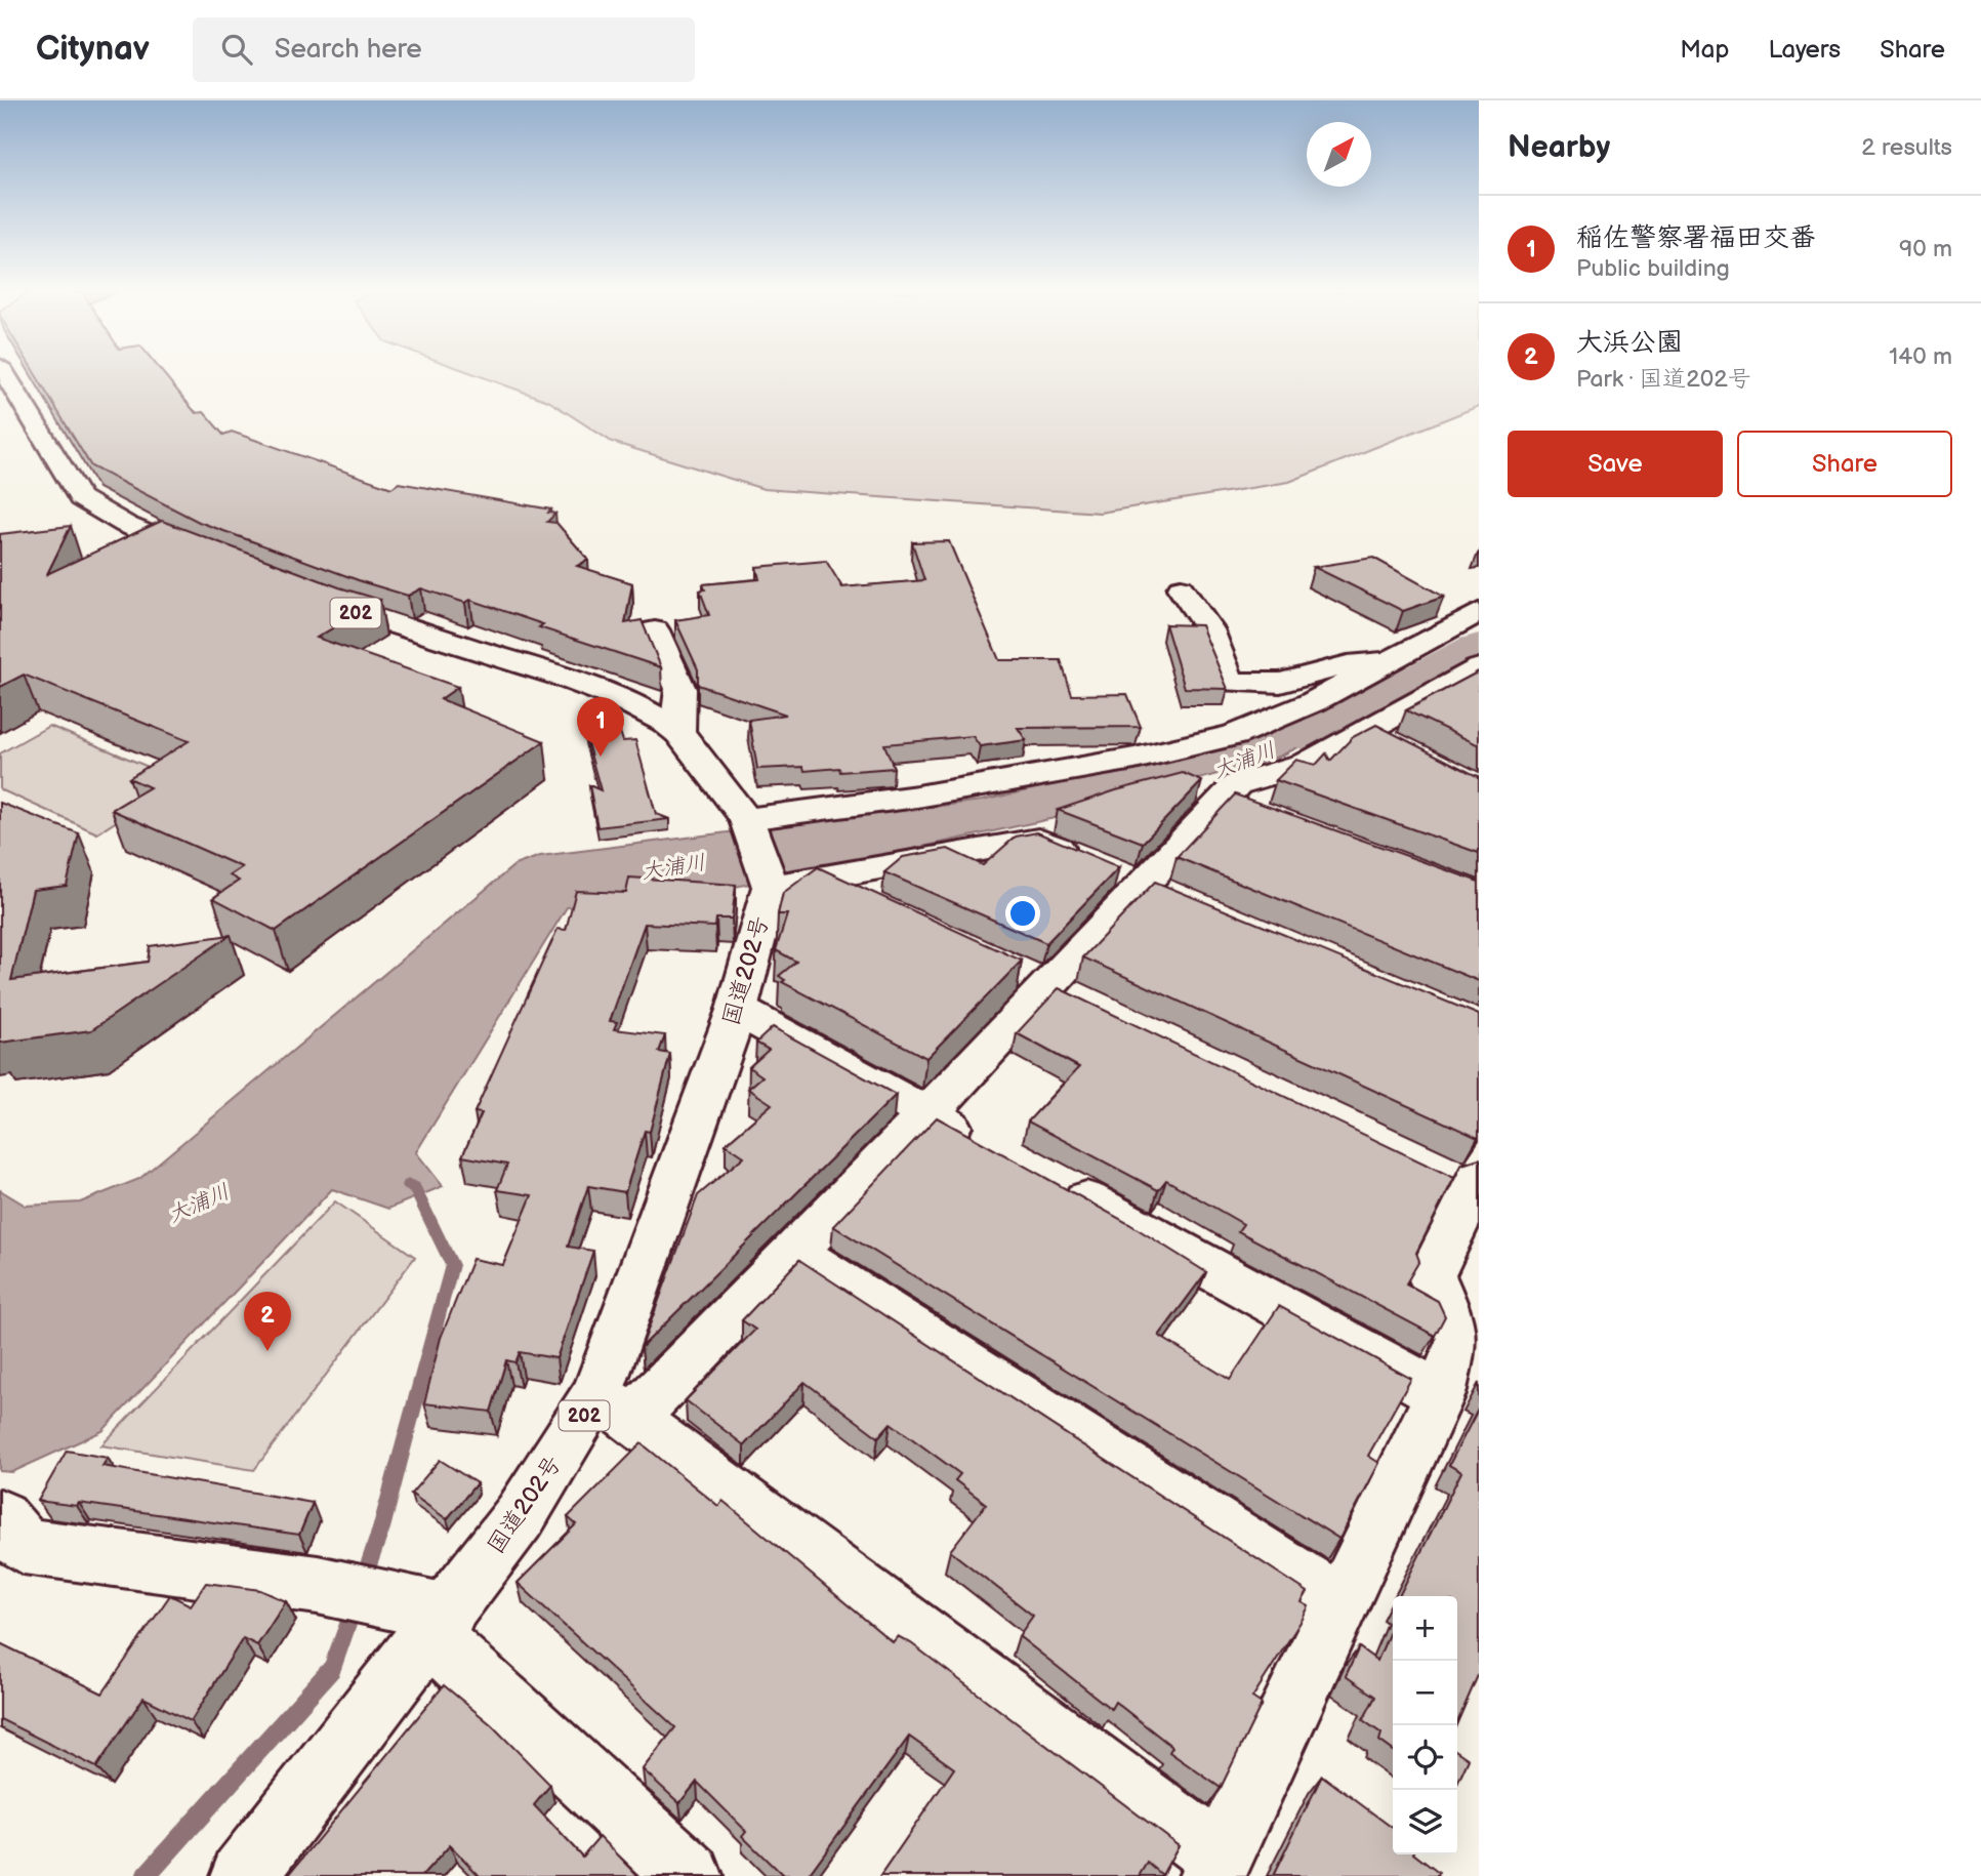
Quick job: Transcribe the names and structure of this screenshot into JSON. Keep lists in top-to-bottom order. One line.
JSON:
{"streets":{"main road":["202","国道202号"]},"crossings":[["202","国道202号"]],"water":["大浦川"],"north":"top right","page":{"header":"Citynav","search":"Search here","nav":["Map","Layers","Share"],"heading":["Nearby","2 results"],"list":[{"mark":"1","name":"稲佐警察署福田交番","note":"Public building","value":"90 m"},{"mark":"2","name":"大浜公園","note":"Park · 国道202号","value":"140 m"}],"buttons":["Save","Share"],"pins":["1","2"],"map_buttons":["+","−"]}}
